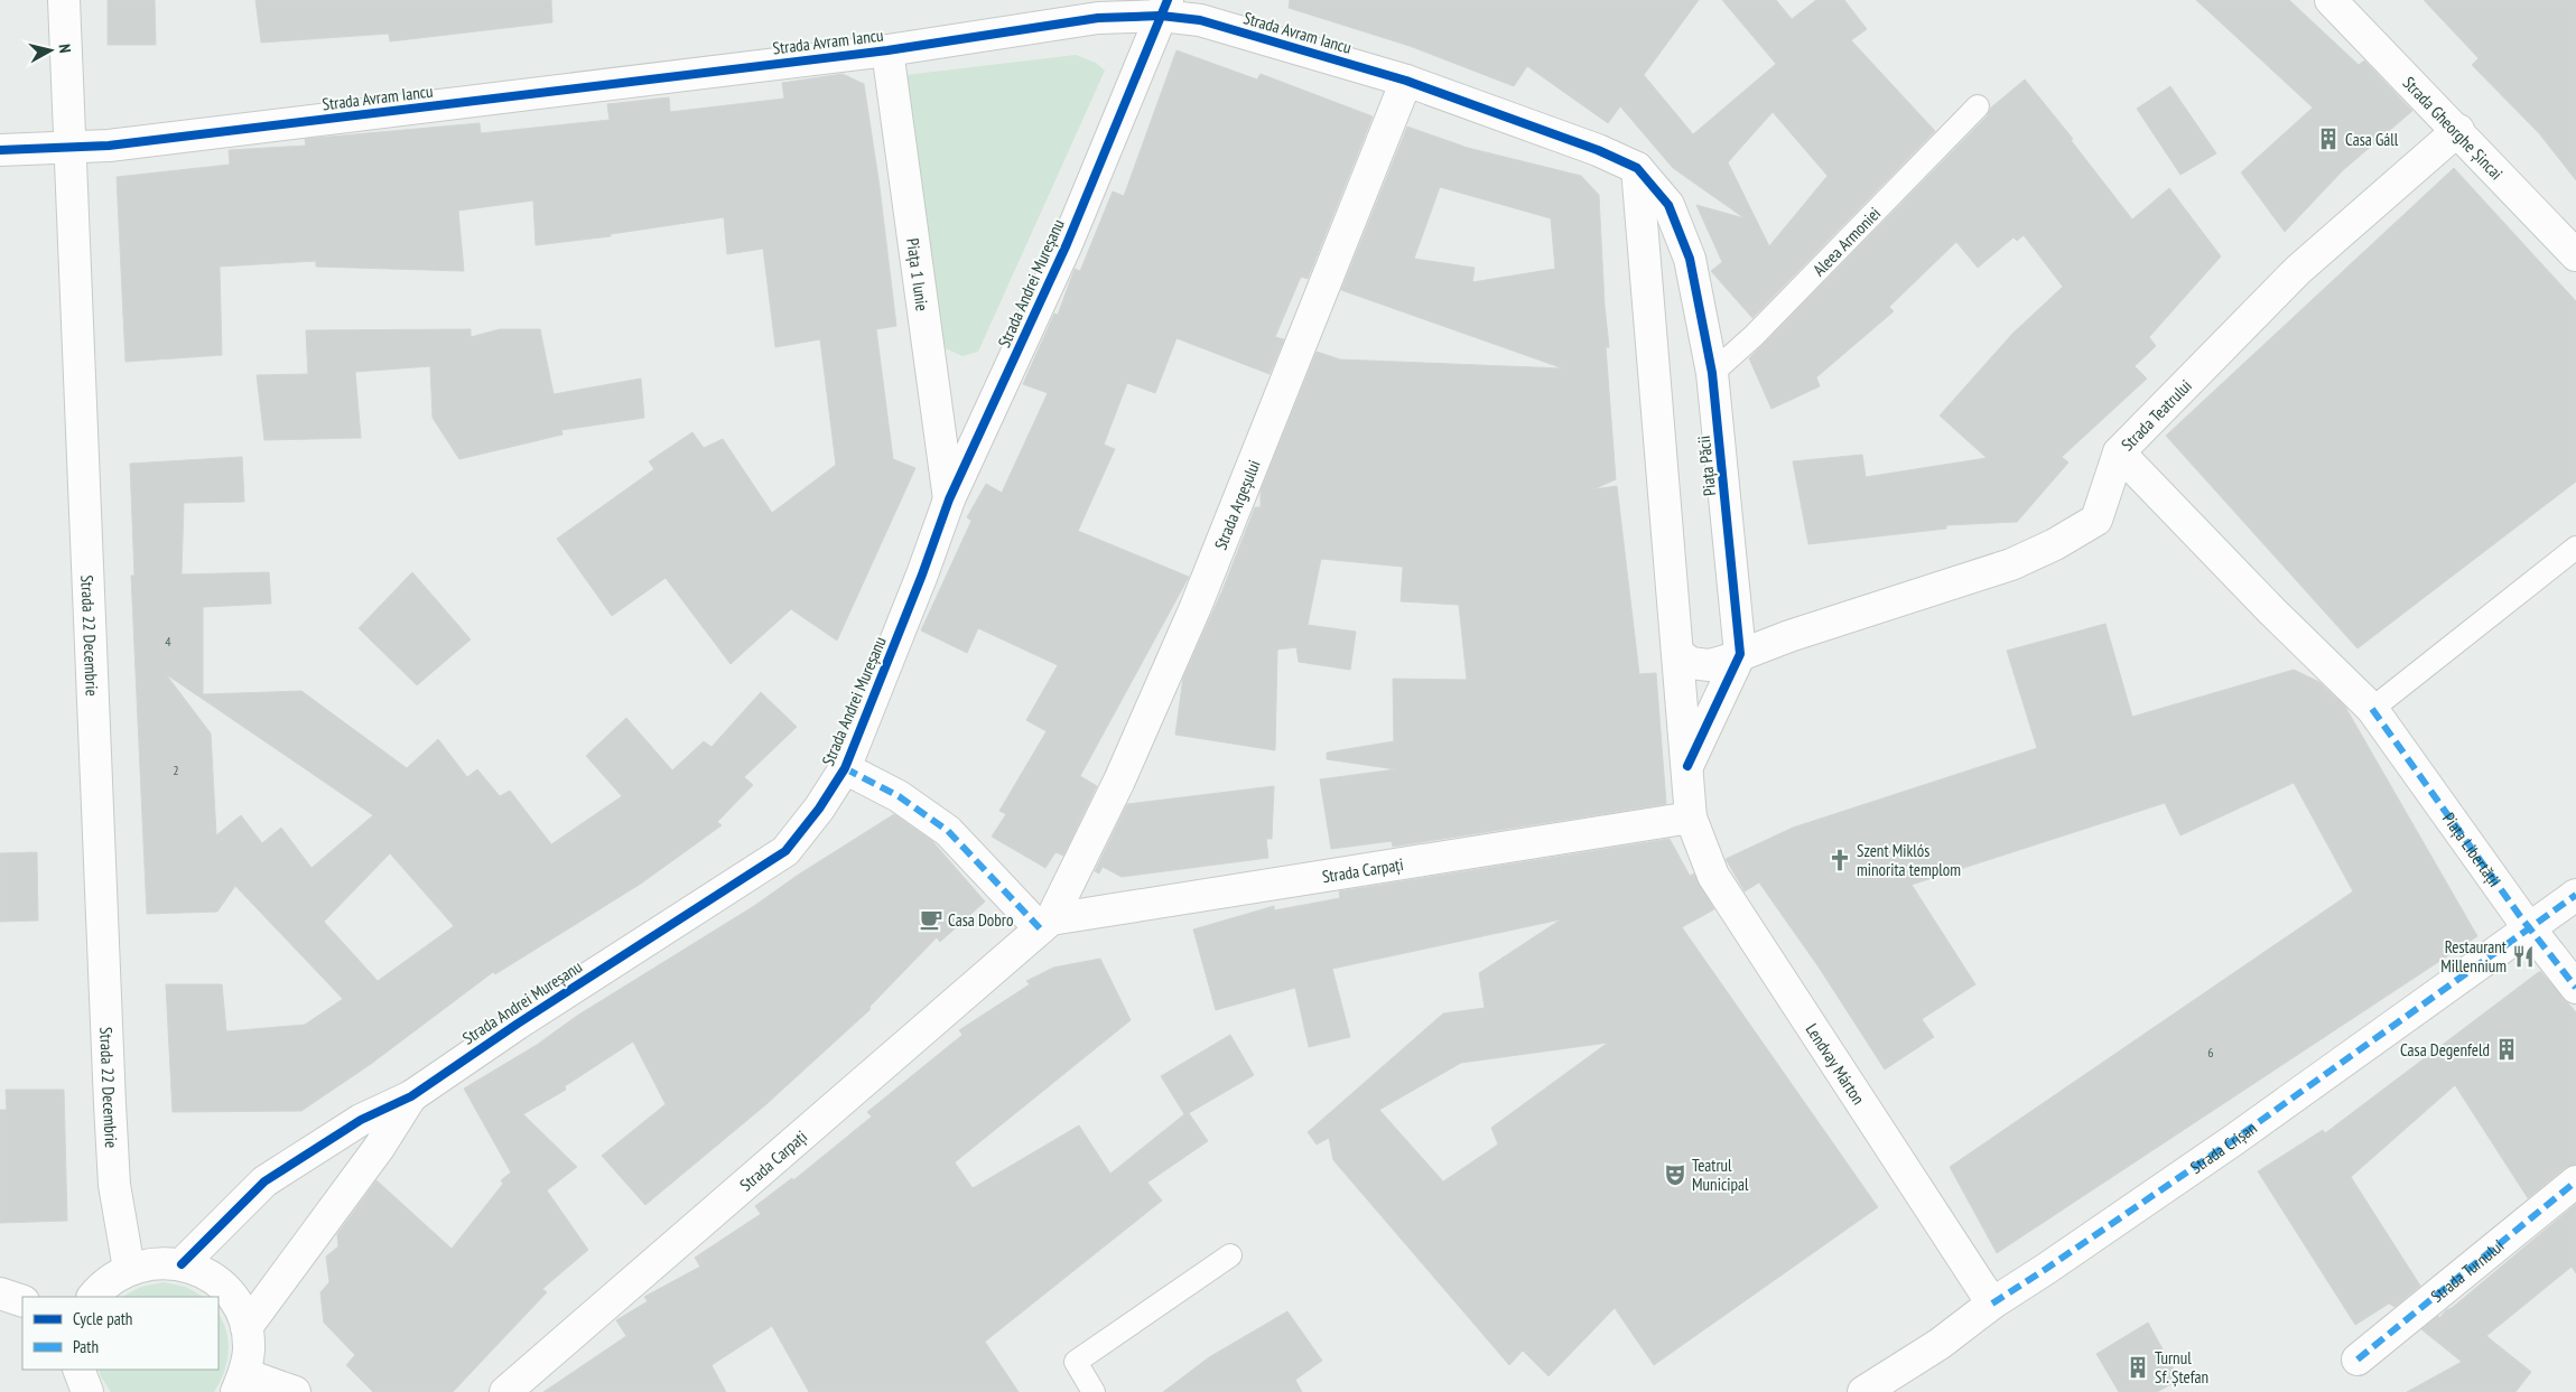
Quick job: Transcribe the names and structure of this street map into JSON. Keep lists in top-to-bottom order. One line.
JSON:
{"streets":{"street":["Strada Avram Iancu","Strada Gheorghe Șincai","Piața 1 Iunie","Strada Andrei Mureșanu","Strada Teatrului","Piața Păcii","Strada Argeșului","Strada 22 Decembrie","Piața Libertății","Strada Carpați","Lendvay Márton","Strada Crișan","Strada Turnului"],"lane":["Aleea Armoniei"]},"crossings":[["Strada Avram Iancu","Piața 1 Iunie"],["Strada Avram Iancu","Strada Andrei Mureșanu"],["Strada Avram Iancu","Piața Păcii"],["Strada Avram Iancu","Strada Argeșului"],["Strada Avram Iancu","Strada 22 Decembrie"],["Strada Gheorghe Șincai","Strada Teatrului"],["Aleea Armoniei","Piața Păcii"],["Piața 1 Iunie","Strada Andrei Mureșanu"],["Strada Teatrului","Piața Libertății"],["Strada Argeșului","Strada Carpați"],["Piața Libertății","Strada Crișan"],["Strada Carpați","Lendvay Márton"],["Lendvay Márton","Strada Crișan"]],"places":{"building":["Casa Gáll","Casa Degenfeld","Turnul Sf. Ștefan"],"church":["Szent Miklós minorita templom"],"cafe":["Casa Dobro"],"restaurant":["Restaurant Millennium"],"theatre":["Teatrul Municipal"]},"house_numbers":["4","2","6"],"legend":["Cycle path","Path"],"north":"right"}
